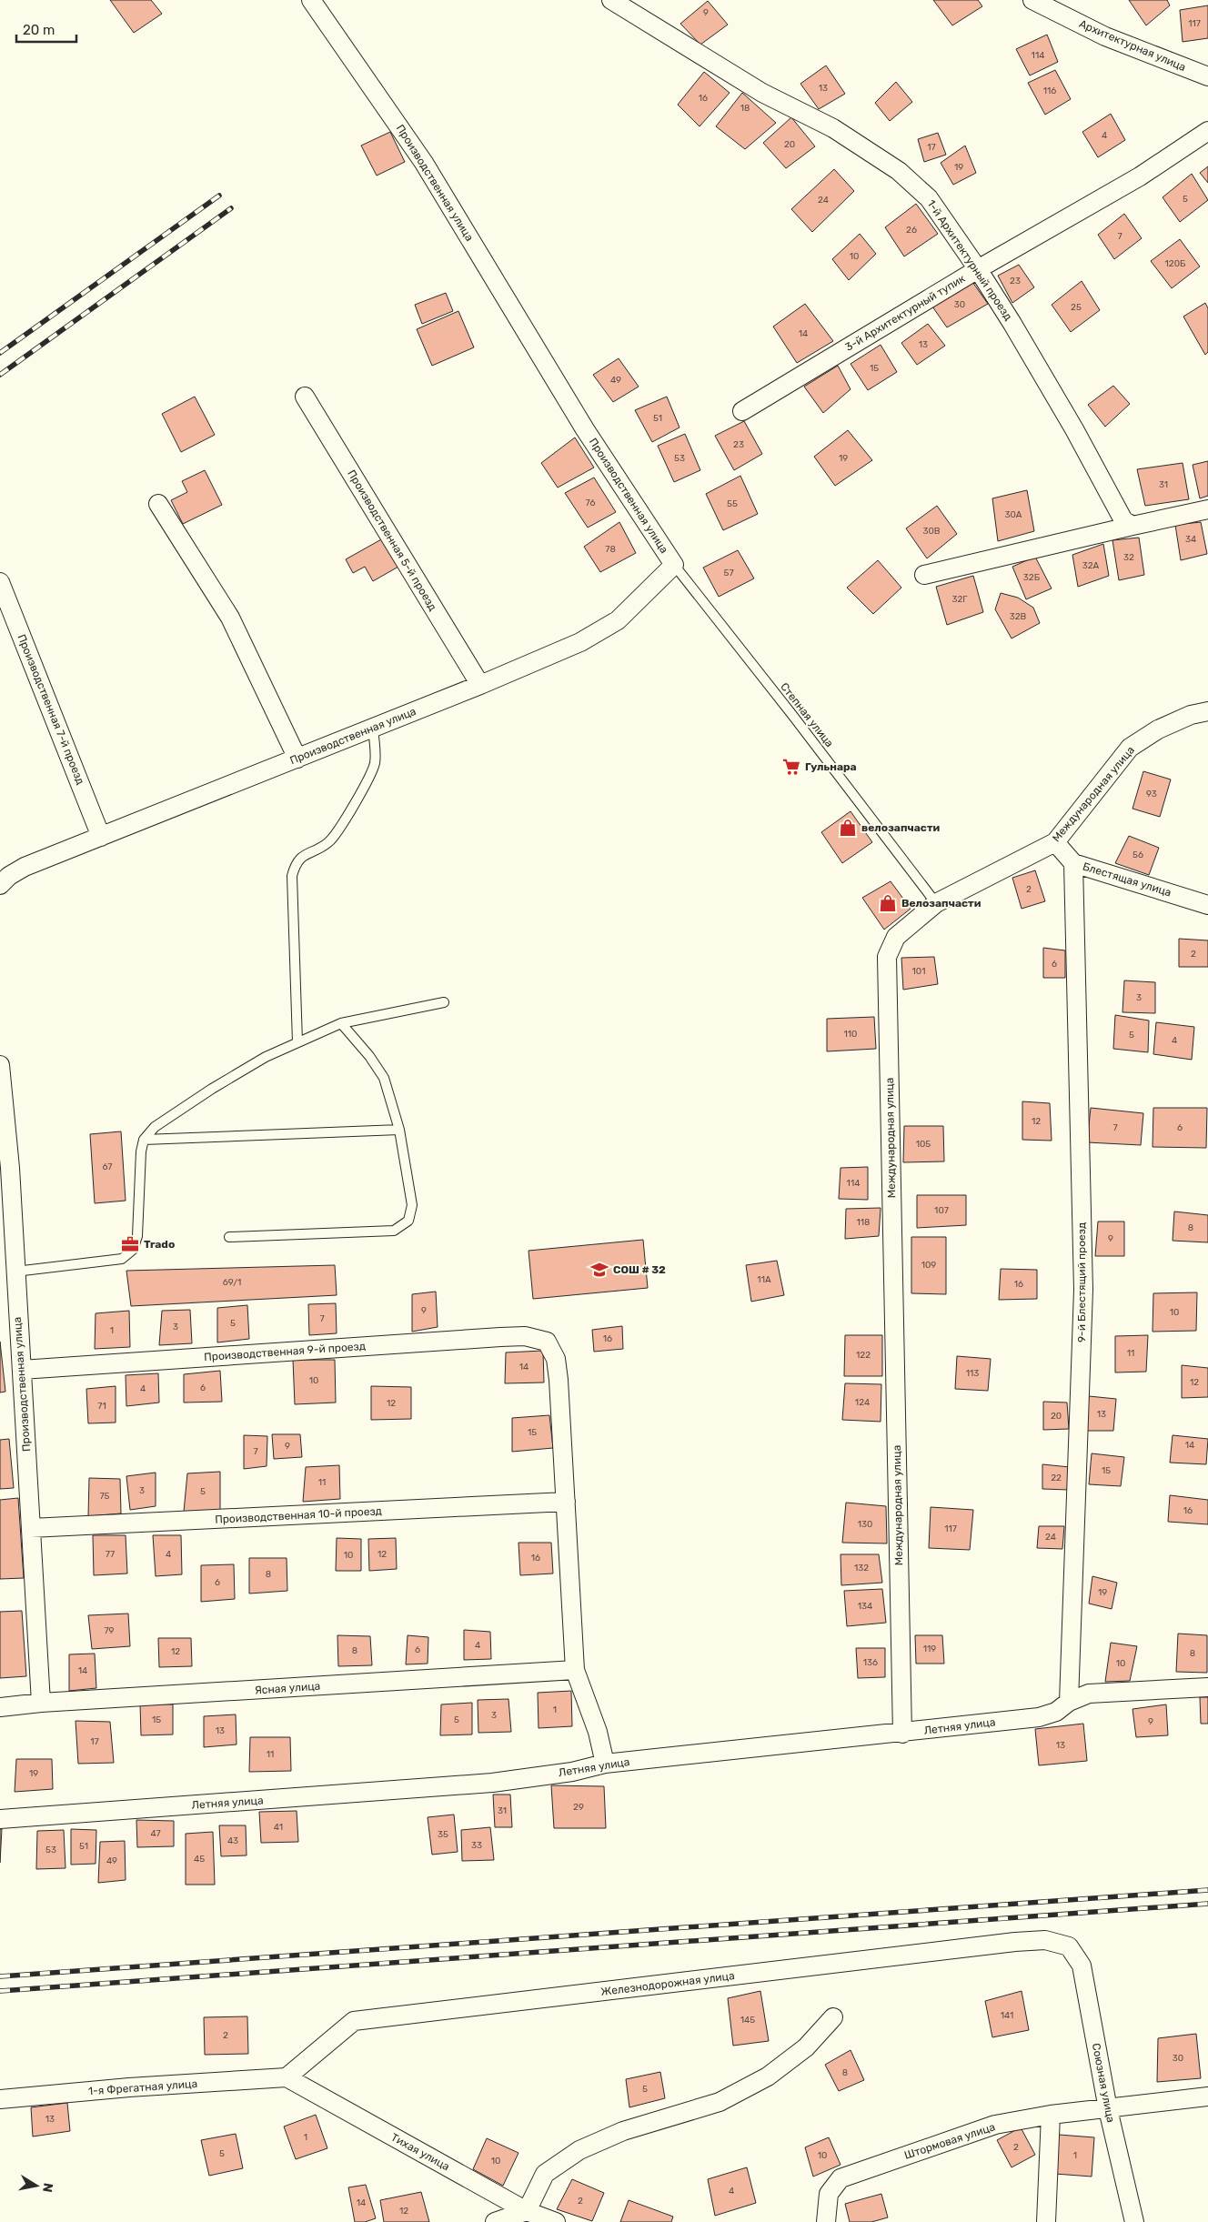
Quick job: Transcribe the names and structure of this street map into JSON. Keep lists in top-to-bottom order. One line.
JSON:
{"streets":{"street":["Архитектурная улица","Производственная улица","1-й Архитектурный проезд","3-й Архитектурный тупик","Производственная 5-й проезд","Производственная 7-й проезд","Международная улица","Блестящая улица","9-й Блестящий проезд","Производственная 9-й проезд","Производственная 10-й проезд","Ясная улица","Летняя улица","Железнодорожная улица","Союзная улица","1-я Фрегатная улица","Штормовая улица","Тихая улица"],"lane":["Степная улица"]},"crossings":[["Производственная улица","Производственная 5-й проезд"],["Производственная улица","Производственная 7-й проезд"],["Производственная улица","Степная улица"],["Производственная улица","Производственная 9-й проезд"],["Производственная улица","Производственная 10-й проезд"],["Производственная улица","Ясная улица"],["1-й Архитектурный проезд","3-й Архитектурный тупик"],["Степная улица","Международная улица"],["Международная улица","Блестящая улица"],["Международная улица","Летняя улица"],["Блестящая улица","9-й Блестящий проезд"],["9-й Блестящий проезд","Летняя улица"],["Производственная 9-й проезд","Производственная 10-й проезд"],["Железнодорожная улица","Союзная улица"],["Железнодорожная улица","1-я Фрегатная улица"],["Железнодорожная улица","Тихая улица"],["Союзная улица","Штормовая улица"],["1-я Фрегатная улица","Тихая улица"]],"places":{"supermarket":["Гульнара"],"shop":["велозапчасти","Велозапчасти"],"office":["Trado"],"school or university":["СОШ # 32"]},"house_numbers":["9","117","114","13","116","16","18","4","20","17","19","5","24","26","7","10","120Б","23","30","25","14","13","15","49","51","23","53","19","31","76","55","30А","30В","34","78","32","32А","57","32Б","32Г","32В","93","56","2","2","6","101","3","110","5","4","12","7","6","105","67","114","107","118","8","9","109","11А","69/1","16","9","10","7","5","3","1","16","11","122","14","113","10","12","6","4","124","12","71","13","20","15","14","9","7","15","22","11","3","5","75","16","130","117","24","77","4","12","10","16","132","8","6","19","134","79","4","119","6","8","12","8","136","10","14","1","3","15","5","9","13","17","13","11","19","29","31","41","47","35","43","33","51","53","45","49","141","145","2","30","8","5","13","1","2","5","10","1","10","4","2","14","12"],"scale_bar":"20 m","north":"right"}
